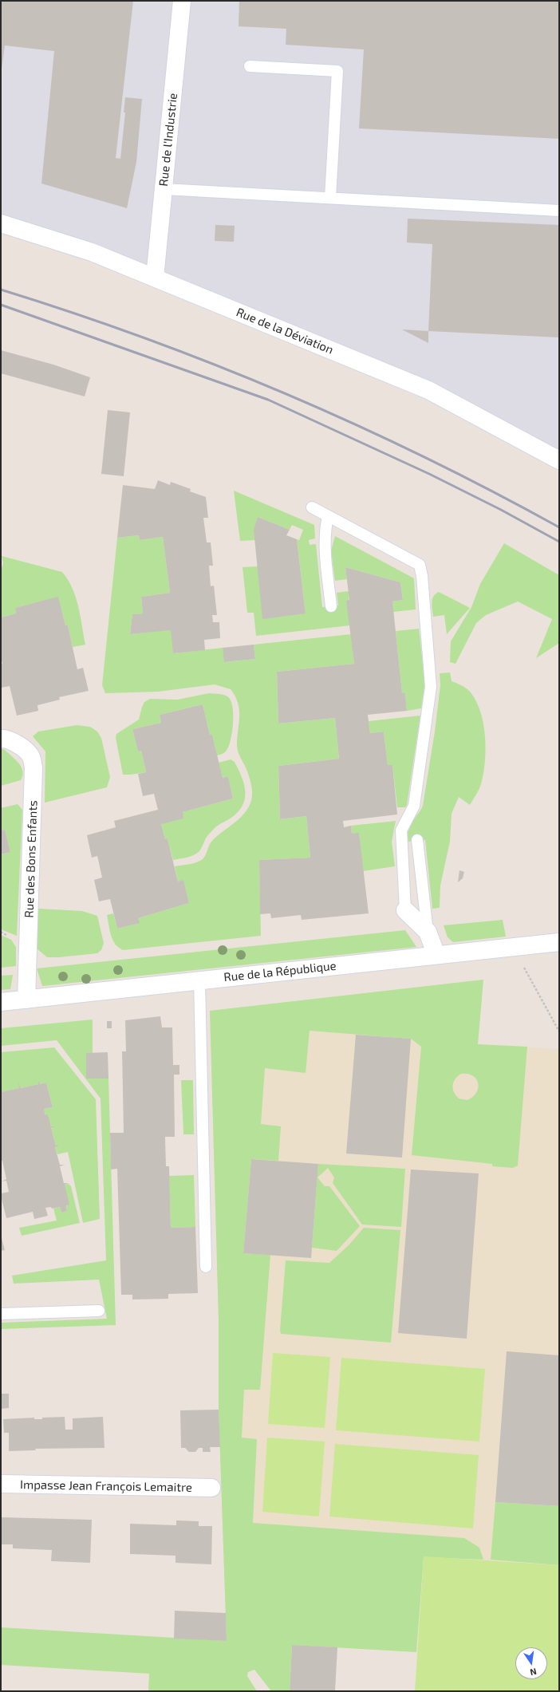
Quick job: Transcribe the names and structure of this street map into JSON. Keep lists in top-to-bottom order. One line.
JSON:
{"streets":{"street":["Rue de l'Industrie","Rue de la Déviation","Rue des Bons Enfants","Rue de la République","Impasse Jean François Lemaitre"]},"crossings":[["Rue de l'Industrie","Rue de la Déviation"],["Rue des Bons Enfants","Rue de la République"]],"north":"bottom"}
